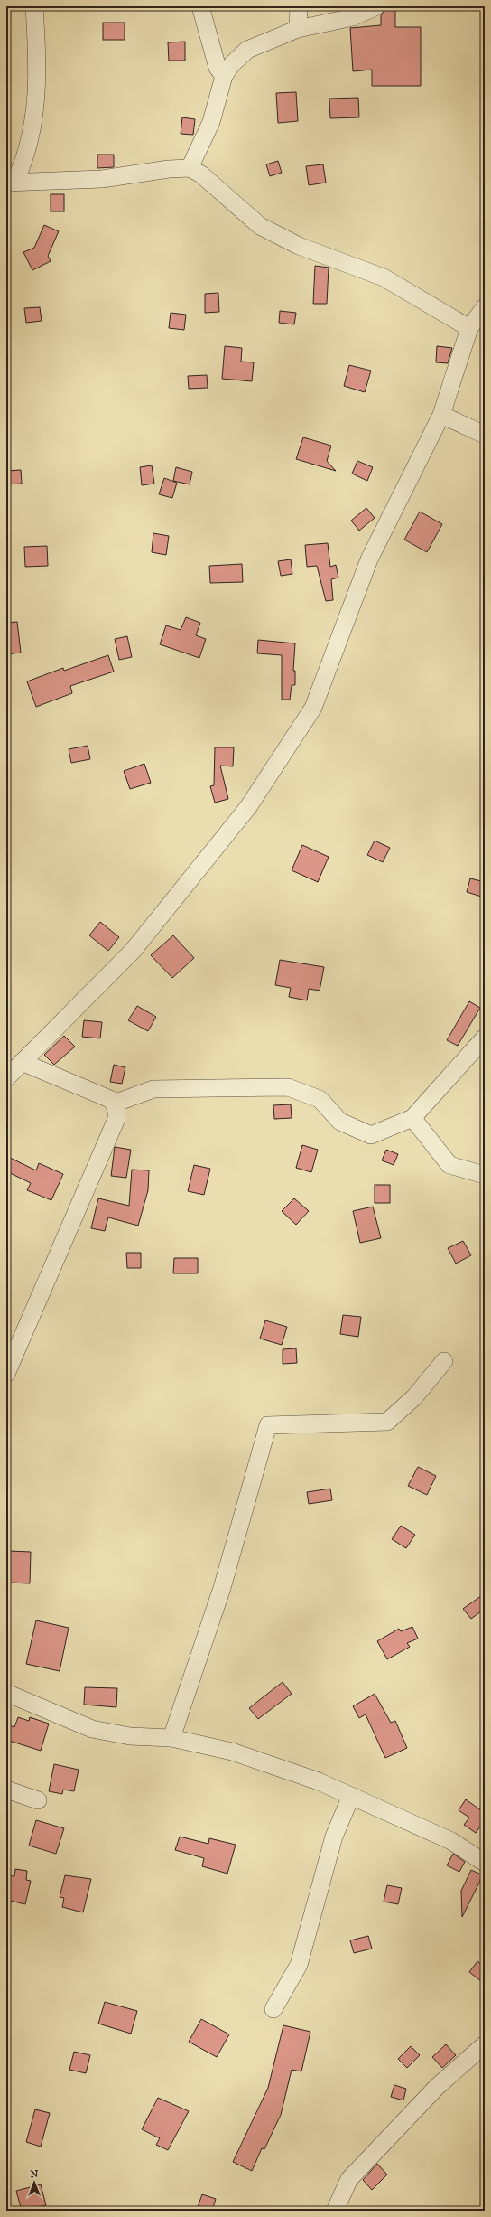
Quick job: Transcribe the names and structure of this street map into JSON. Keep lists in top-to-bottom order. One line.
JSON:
{"north":"top"}
